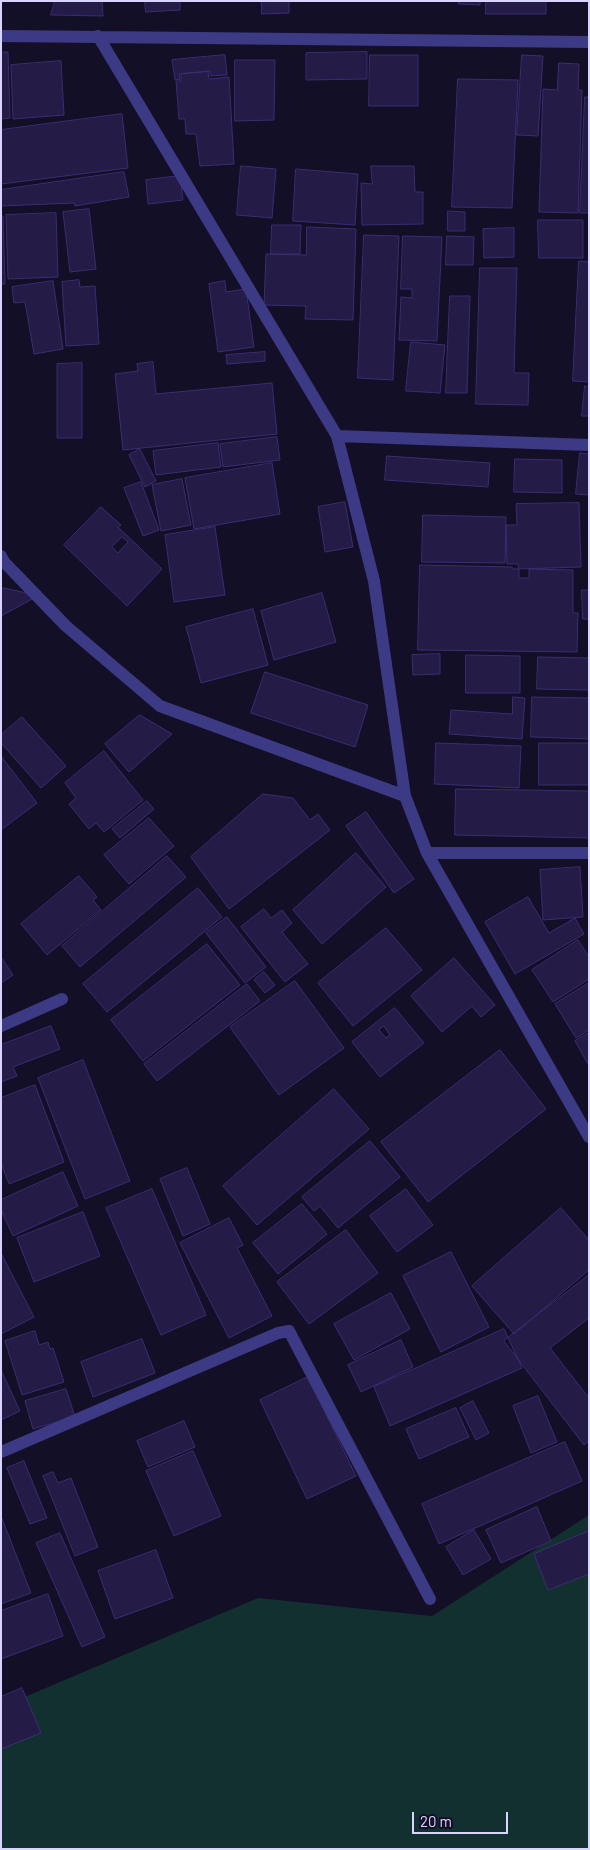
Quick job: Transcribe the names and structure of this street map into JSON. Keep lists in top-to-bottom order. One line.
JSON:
{"scale_bar":"20 m"}
